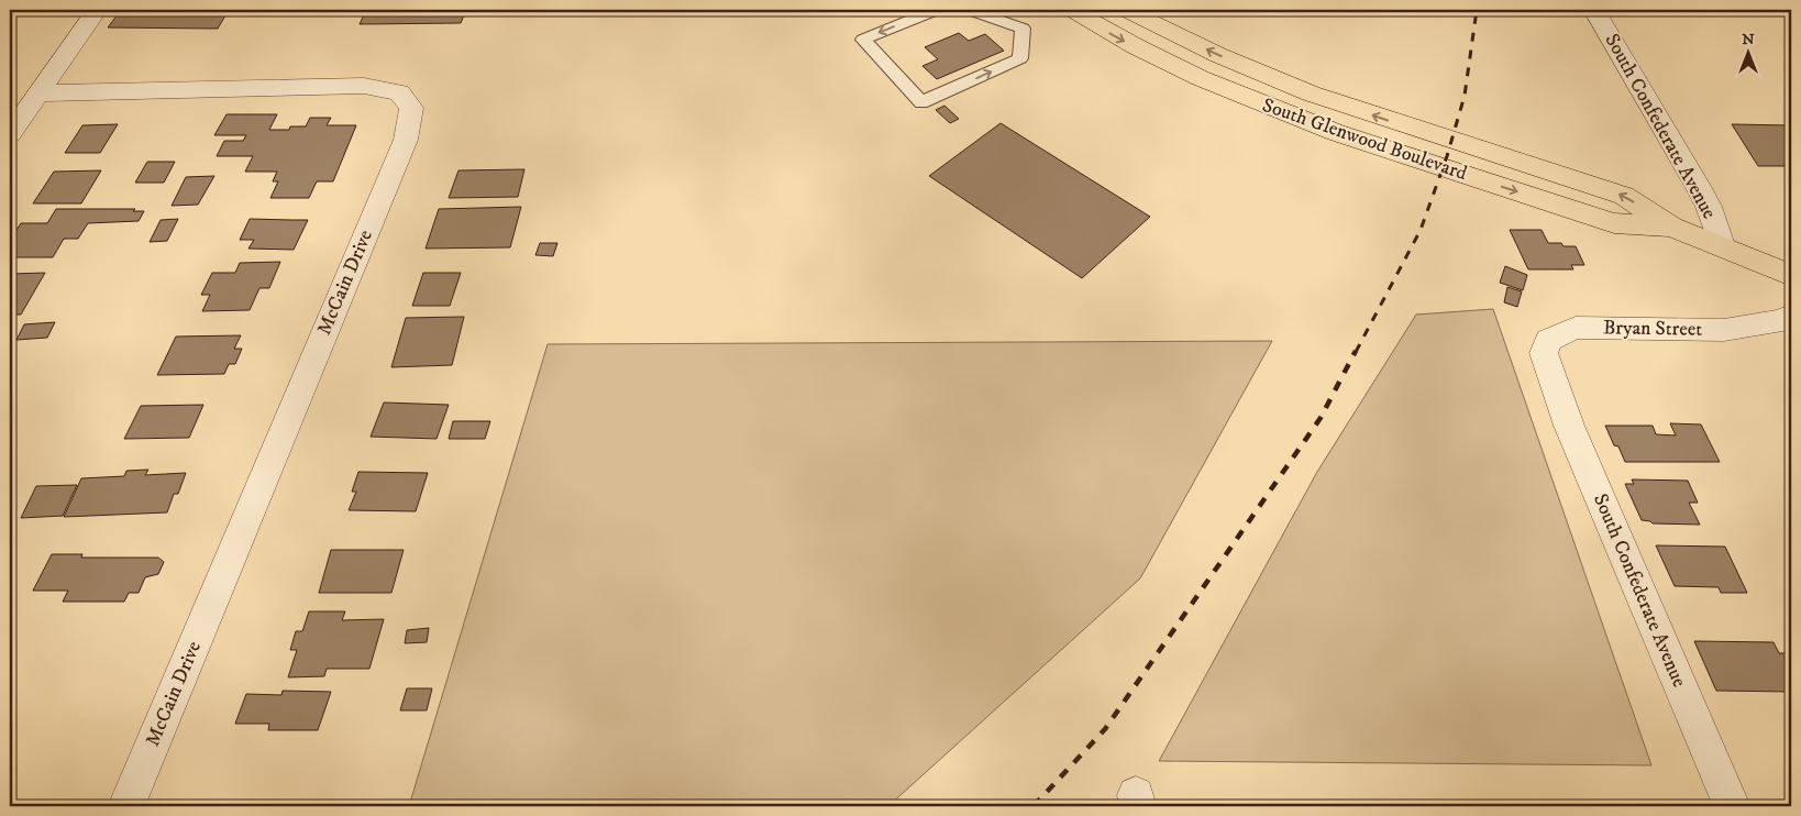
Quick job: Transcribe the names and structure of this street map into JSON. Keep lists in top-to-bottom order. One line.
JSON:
{"streets":{"main road":["South Glenwood Boulevard"],"street":["South Confederate Avenue","McCain Drive","Bryan Street"]},"crossings":[["South Confederate Avenue","South Glenwood Boulevard"],["South Confederate Avenue","Bryan Street"]],"north":"top"}
